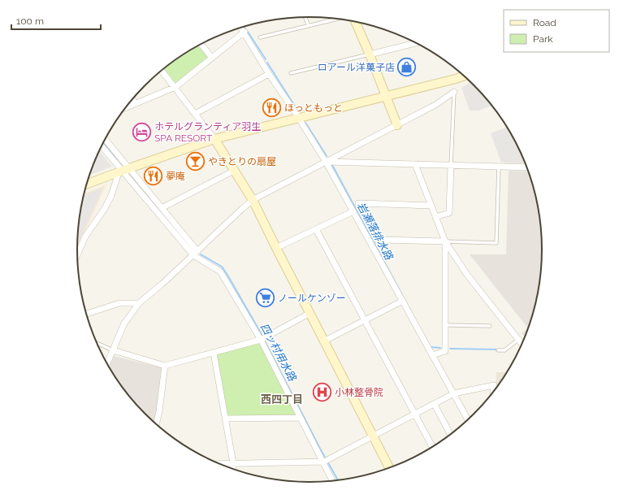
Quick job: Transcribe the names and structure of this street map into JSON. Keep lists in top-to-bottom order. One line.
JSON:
{"districts":["西四丁目"],"water":["岩瀬落排水路","四ッ村用水路"],"places":{"shop":["ロアール洋菓子店"],"restaurant":["ほっともっと","夢庵"],"hotel":["ホテルグランティア羽生 SPA RESORT"],"bar":["やきとりの扇屋"],"supermarket":["ノールケンゾー"],"hospital":["小林整骨院"]},"legend":["Road","Park"],"scale_bar":"100 m"}
